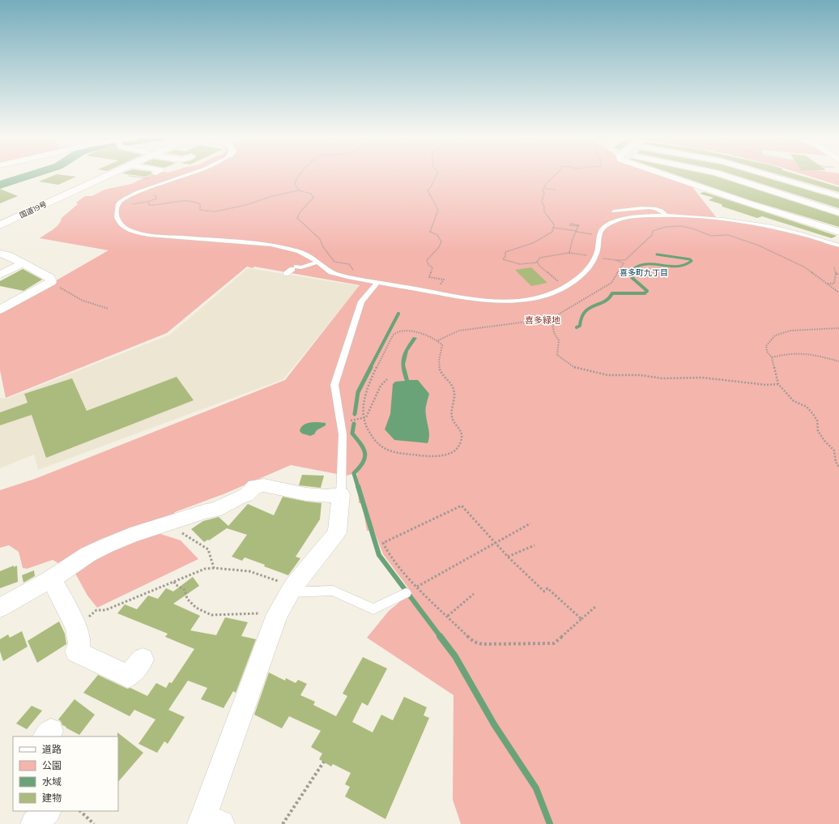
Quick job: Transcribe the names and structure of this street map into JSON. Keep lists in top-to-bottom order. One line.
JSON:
{"streets":{"highway":["国道19号"]},"districts":["喜多町九丁目"],"parks":["喜多緑地"],"legend":["道路","公園","水域","建物"]}
